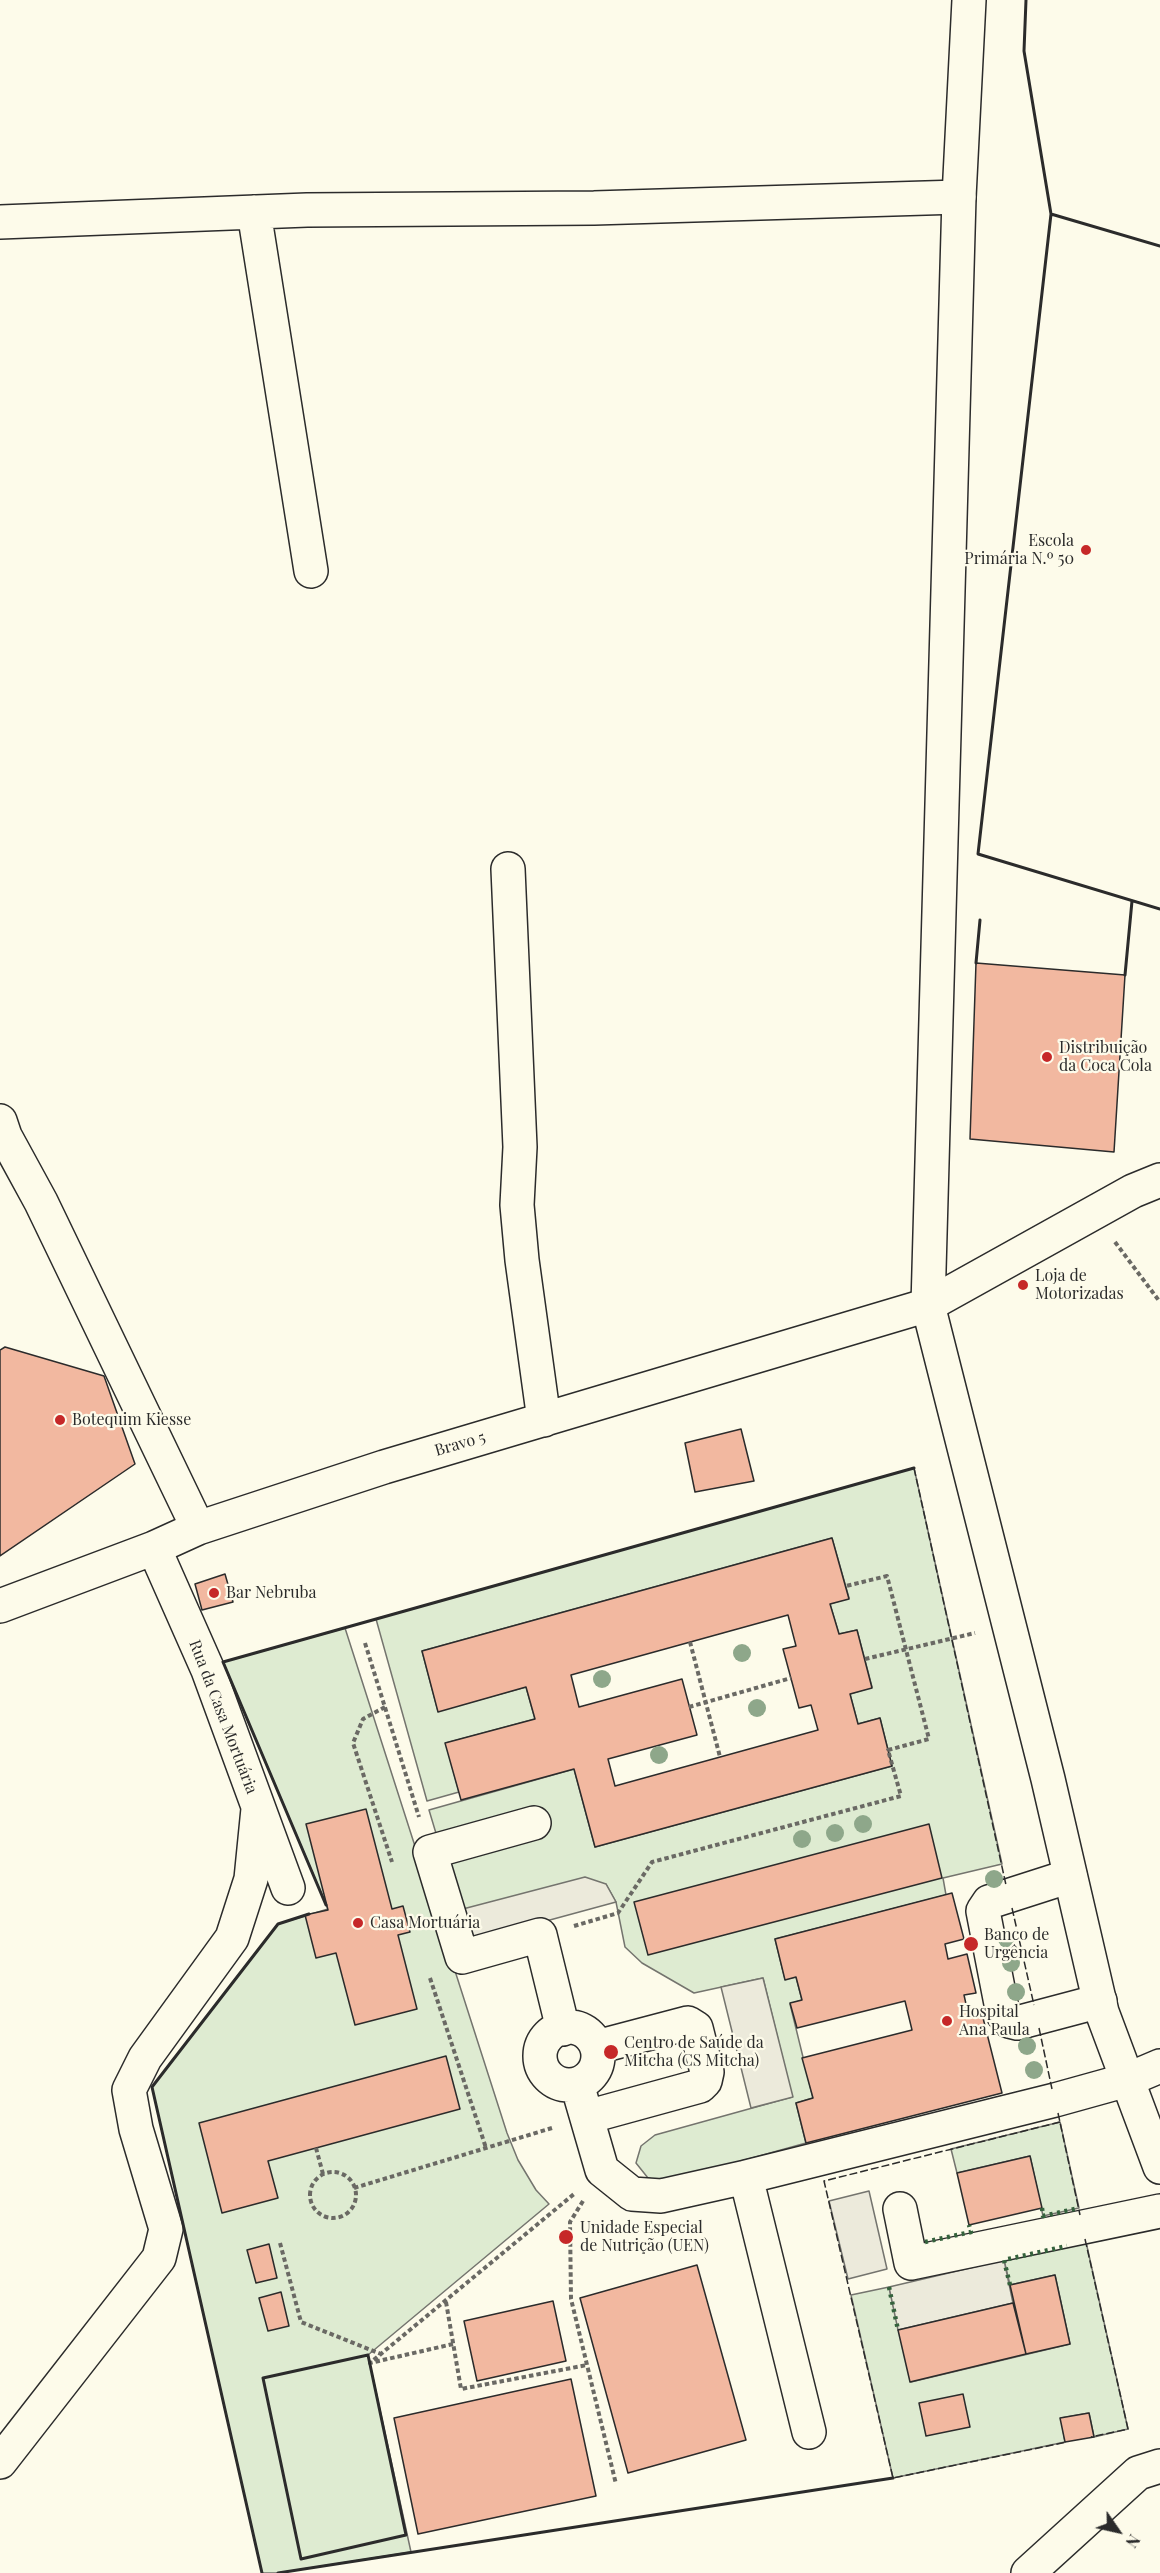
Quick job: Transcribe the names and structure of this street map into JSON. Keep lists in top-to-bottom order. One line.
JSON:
{"streets":{"street":["Bravo 5","Rua da Casa Mortuária"]},"crossings":[["Bravo 5","Rua da Casa Mortuária"]],"places":["Escola Primária N.º 50","Distribuição da Coca Cola","Loja de Motorizadas","Botequim Kiesse","Bar Nebruba","Casa Mortuária","Banco de Urgência","Hospital Ana Paula","Centro de Saúde da Mitcha (CS Mitcha)","Unidade Especial de Nutrição (UEN)"],"north":"bottom right"}
